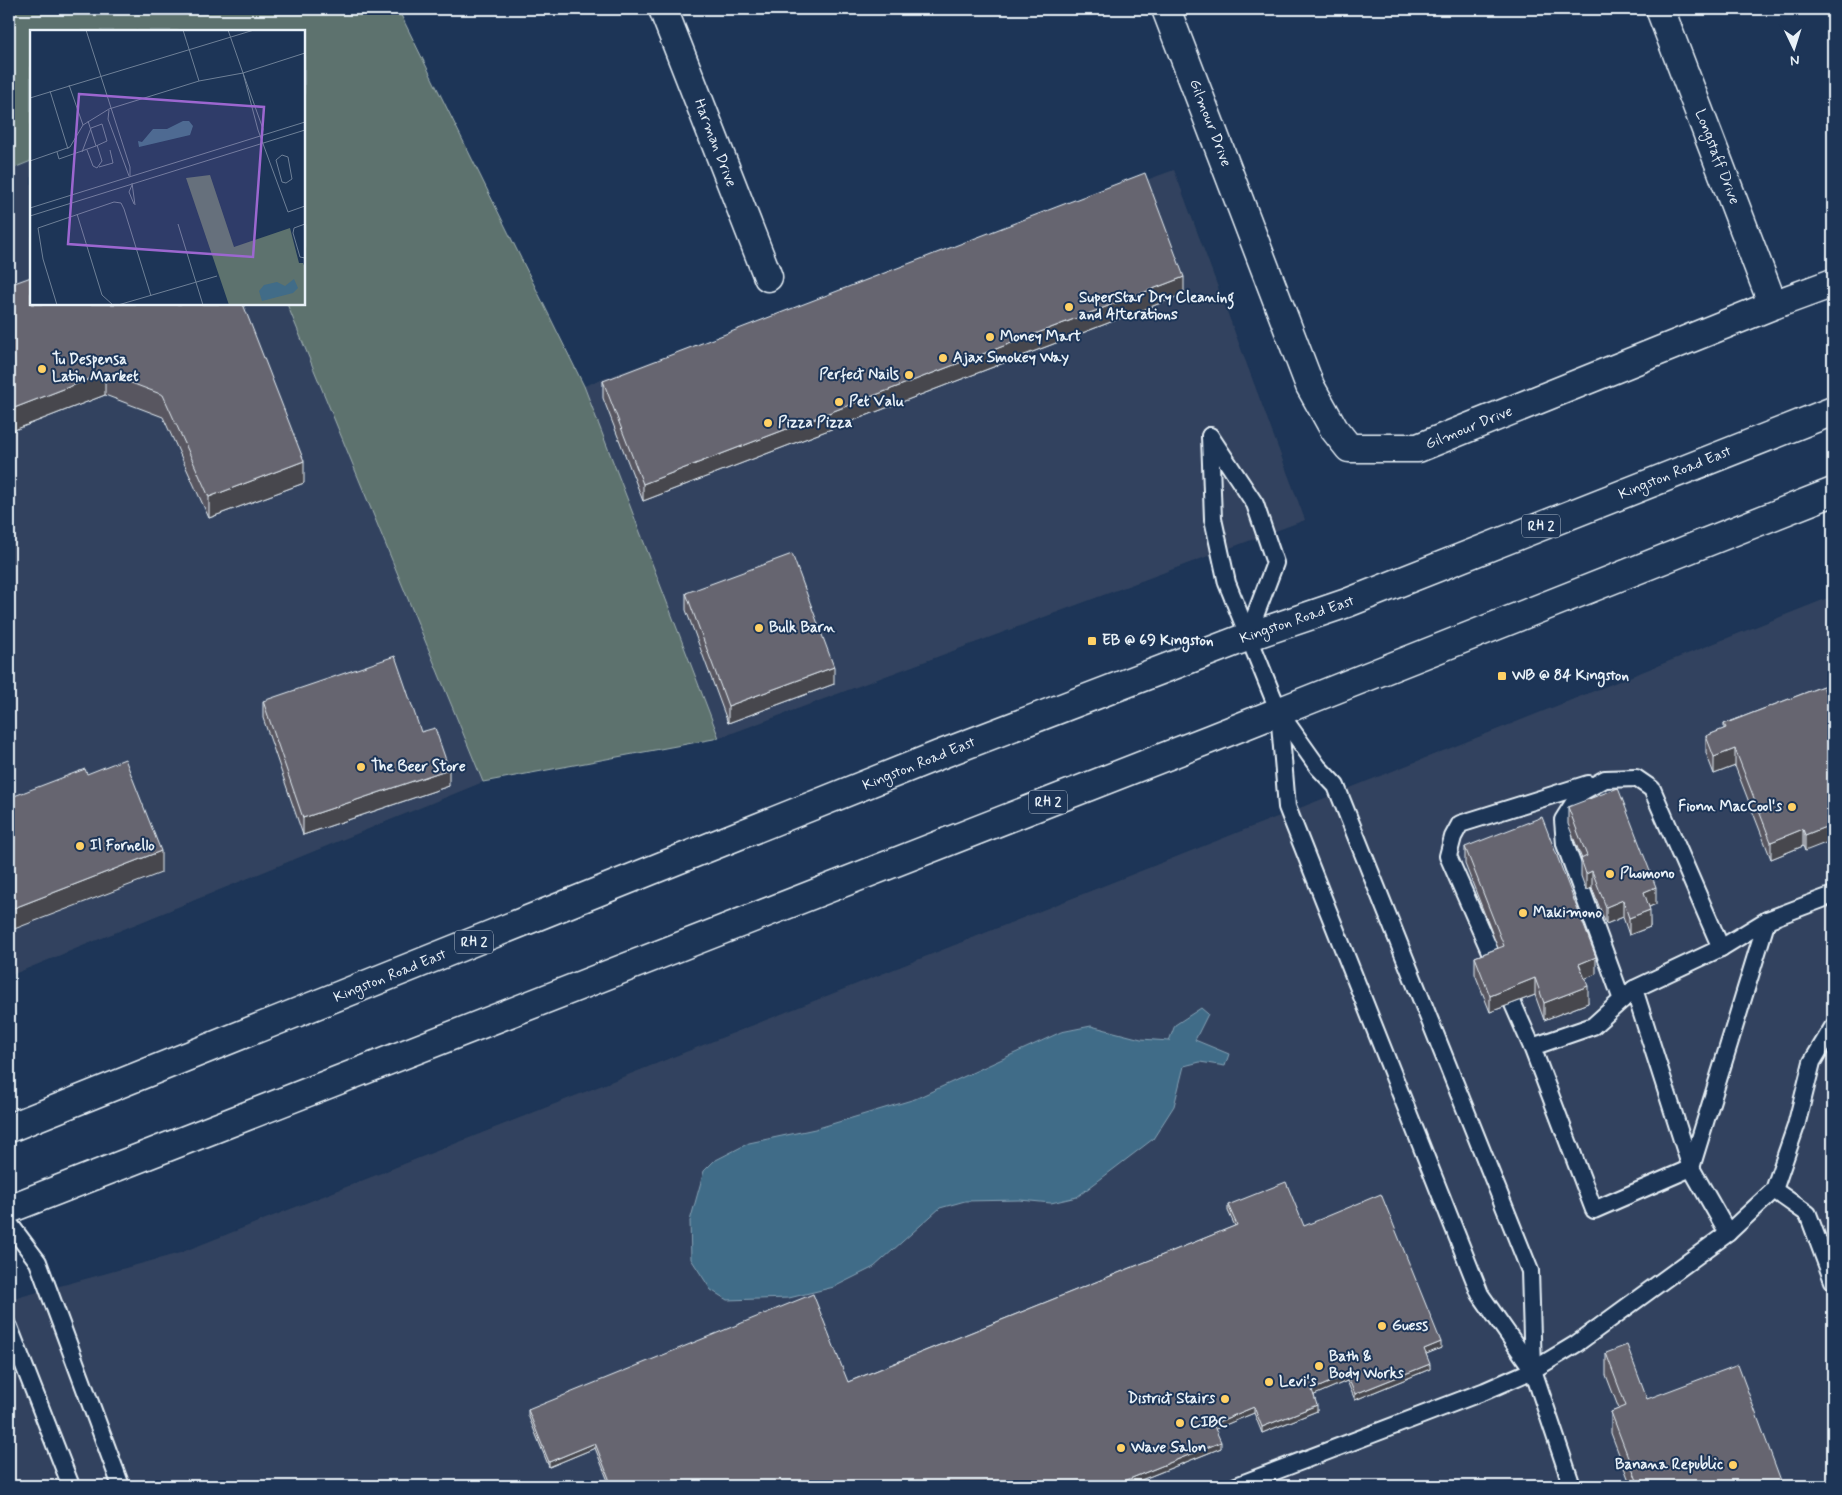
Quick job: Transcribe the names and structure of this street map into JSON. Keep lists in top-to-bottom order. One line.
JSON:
{"streets":{"main road":["Gilmour Drive","Harman Drive","Longstaff Drive","Kingston Road East","RH 2"]},"crossings":[["Gilmour Drive","Longstaff Drive"]],"places":{"other":["SuperStar Dry Cleaning and Alterations","Money Mart","Ajax Smokey Way","Tu Despensa Latin Market","Perfect Nails","Pet Valu","Pizza Pizza","Bulk Barn","The Beer Store","Fionn MacCool's","Il Fornello","Phomono","Makimono","Guess","Bath & Body Works","Levi's","District Stairs","CIBC","Wave Salon","Banana Republic"],"transit":["EB @ 69 Kingston","WB @ 84 Kingston"]},"north":"bottom"}
